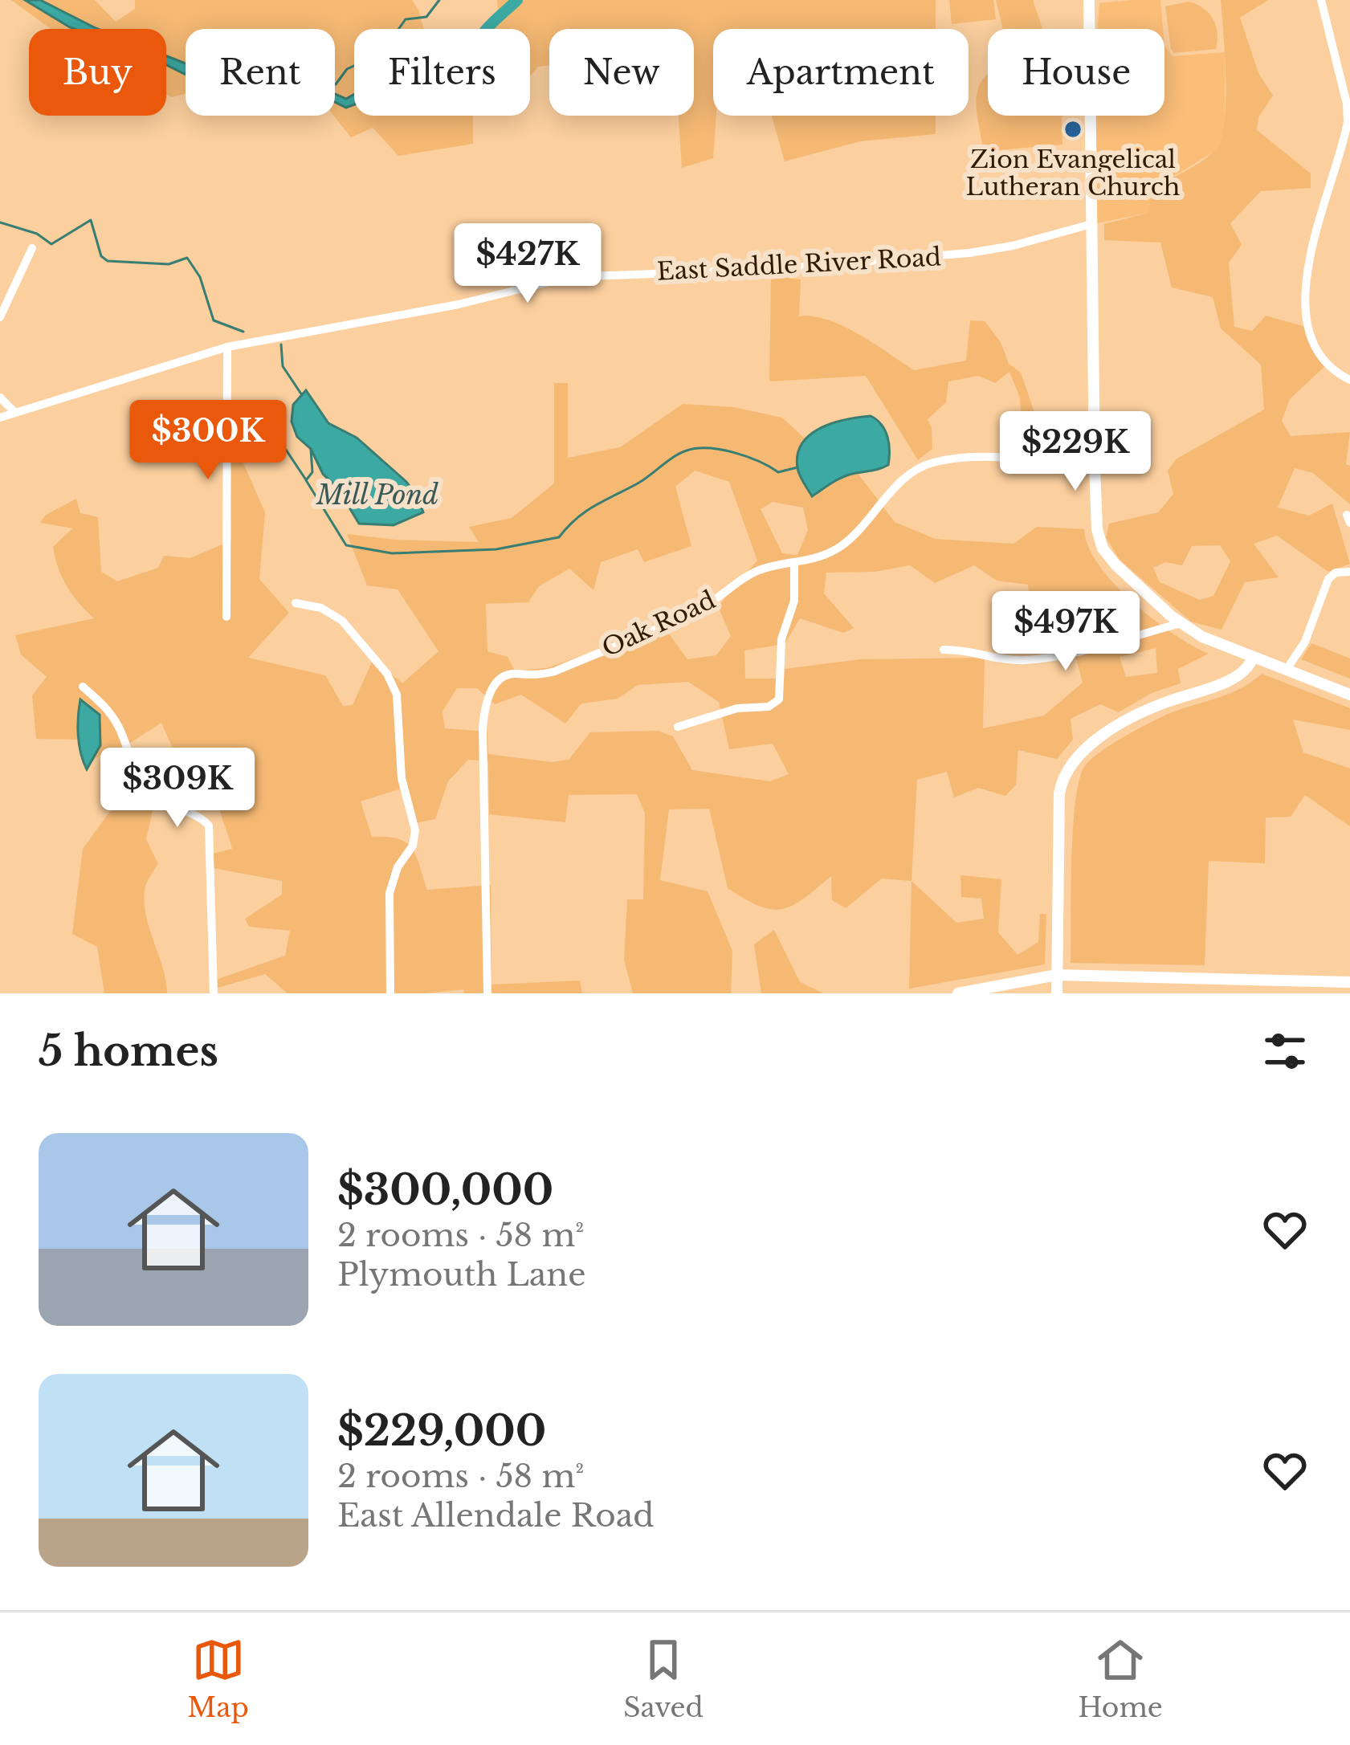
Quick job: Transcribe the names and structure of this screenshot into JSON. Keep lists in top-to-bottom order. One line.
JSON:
{"streets":{"street":["East Saddle River Road","Oak Road"]},"water":["Mill Pond"],"places":["Zion Evangelical Lutheran Church"],"page":{"chip":["Buy","Rent","Filters","New","Apartment","House"],"price":["$427K","$300K","$229K","$497K","$309K"],"heading":"5 homes","list":[{"name":"$300,000","note":"2 rooms · 58 m² · Plymouth Lane"},{"name":"$229,000","note":"2 rooms · 58 m² · East Allendale Road"}],"tabs":["Map","Saved","Home"]}}
